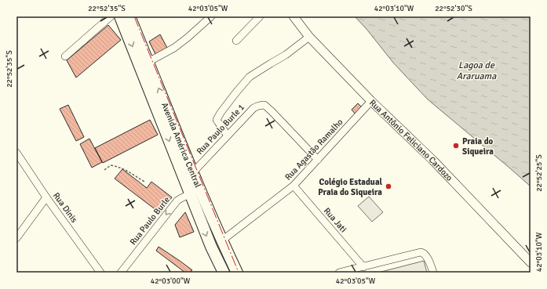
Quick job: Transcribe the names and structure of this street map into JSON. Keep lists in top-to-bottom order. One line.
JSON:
{"streets":{"highway":["Avenida América Central"],"street":["Rua Paulo Burle 1","Rua Antônio Feliciano Cardozo","Rua Agastão Ramalho","Rua Dinis","Rua Jati","Rua Paulo Burle"]},"crossings":[["Rua Paulo Burle 1","Avenida América Central"],["Rua Paulo Burle 1","Rua Agastão Ramalho"],["Rua Antônio Feliciano Cardozo","Rua Agastão Ramalho"],["Avenida América Central","Rua Agastão Ramalho"],["Avenida América Central","Rua Paulo Burle"],["Rua Agastão Ramalho","Rua Jati"]],"one_way":["Rua Paulo Burle"],"water":["Lagoa de Araruama"],"places":["Praia do Siqueira","Colégio Estadual Praia do Siqueira"],"coordinates":["22°52'35\"S","42°03'05\"W","42°03'10\"W","22°52'30\"S","22°52'25\"S","42°03'00\"W"]}
